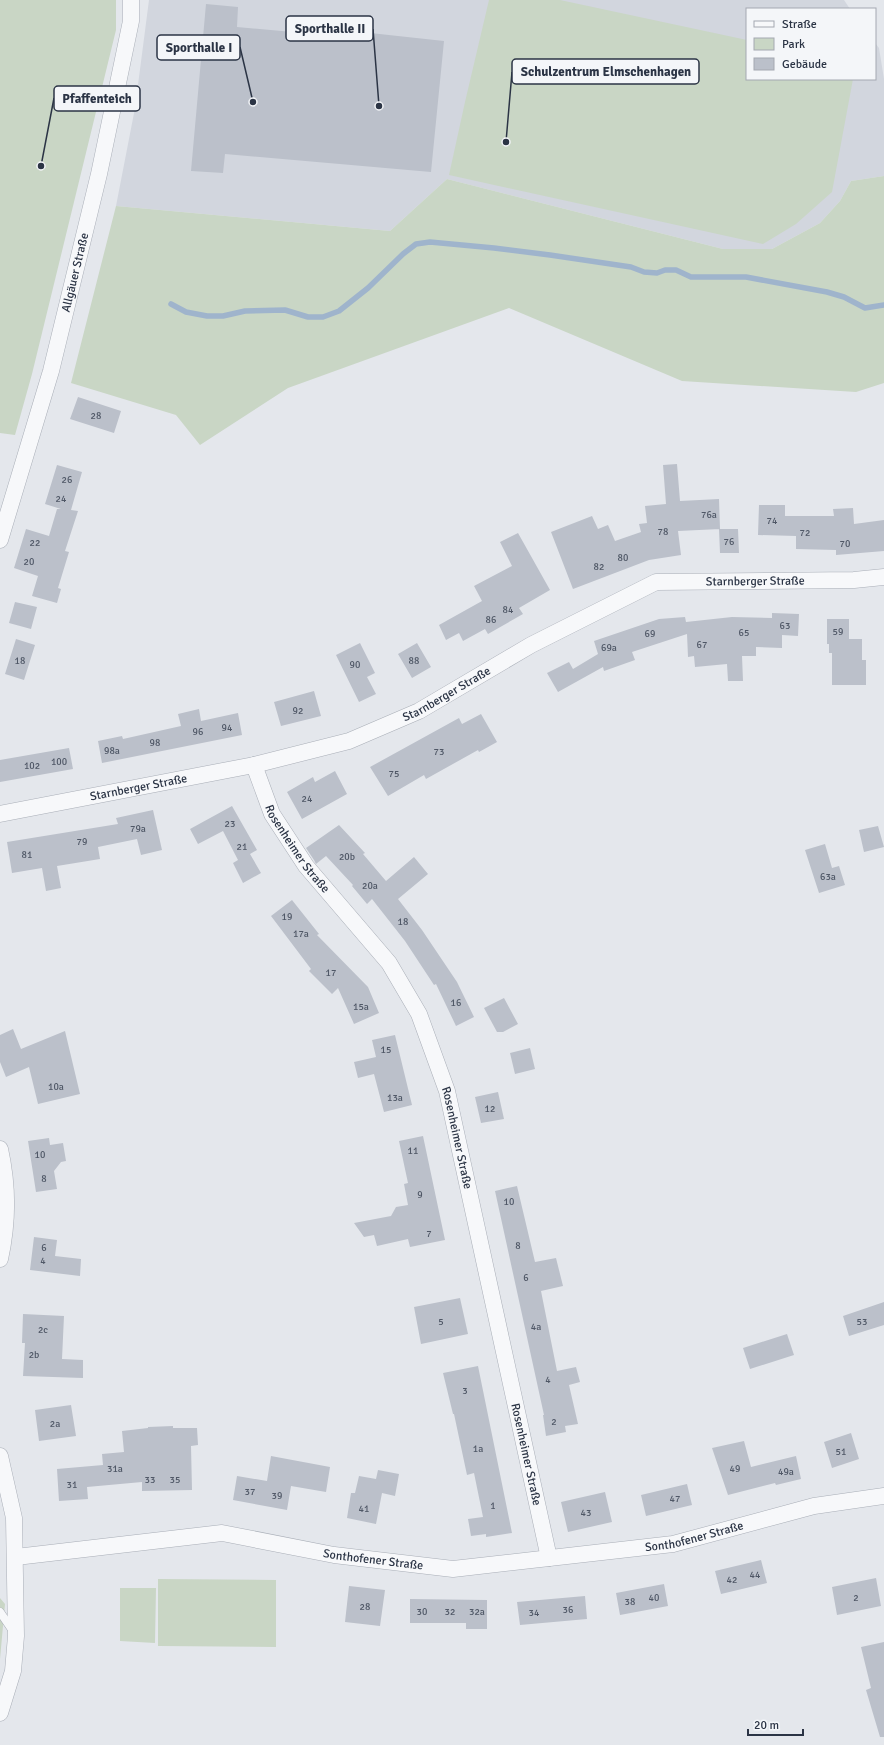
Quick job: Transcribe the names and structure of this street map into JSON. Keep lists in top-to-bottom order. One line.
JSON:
{"streets":{"street":["Allgäuer Straße","Starnberger Straße","Rosenheimer Straße","Sonthofener Straße"]},"crossings":[["Starnberger Straße","Rosenheimer Straße"],["Rosenheimer Straße","Sonthofener Straße"]],"places":["Sporthalle I","Sporthalle II","Schulzentrum Elmschenhagen","Pfaffenteich"],"house_numbers":["28","26","24","76a","74","78","72","76","22","70","80","20","82","84","86","63","59","65","69","67","69a","18","88","90","92","94","96","98","98a","73","100","102","75","24","23","79a","79","21","81","20b","63a","20a","19","18","17a","17","16","15a","15","10a","13a","12","11","10","8","9","10","7","8","6","4","6","5","53","4a","2c","2b","4","3","2","2a","1a","51","31a","49","49a","33","35","31","37","39","47","1","41","43","44","42","40","2","38","28","36","30","32","32a","34"],"legend":["Straße","Park","Gebäude"],"scale_bar":"20 m"}
